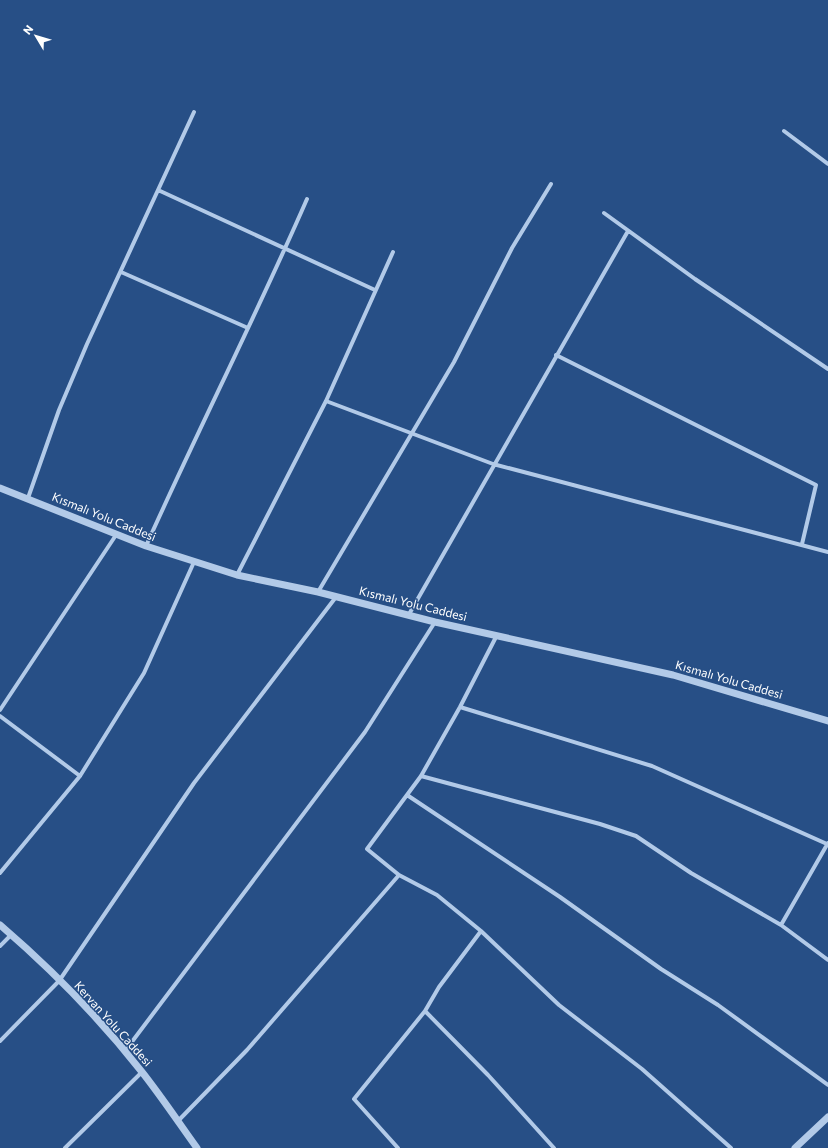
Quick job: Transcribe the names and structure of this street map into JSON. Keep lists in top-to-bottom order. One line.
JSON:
{"streets":{"street":["Kısmalı Yolu Caddesi","Kervan Yolu Caddesi"]},"north":"top left"}
